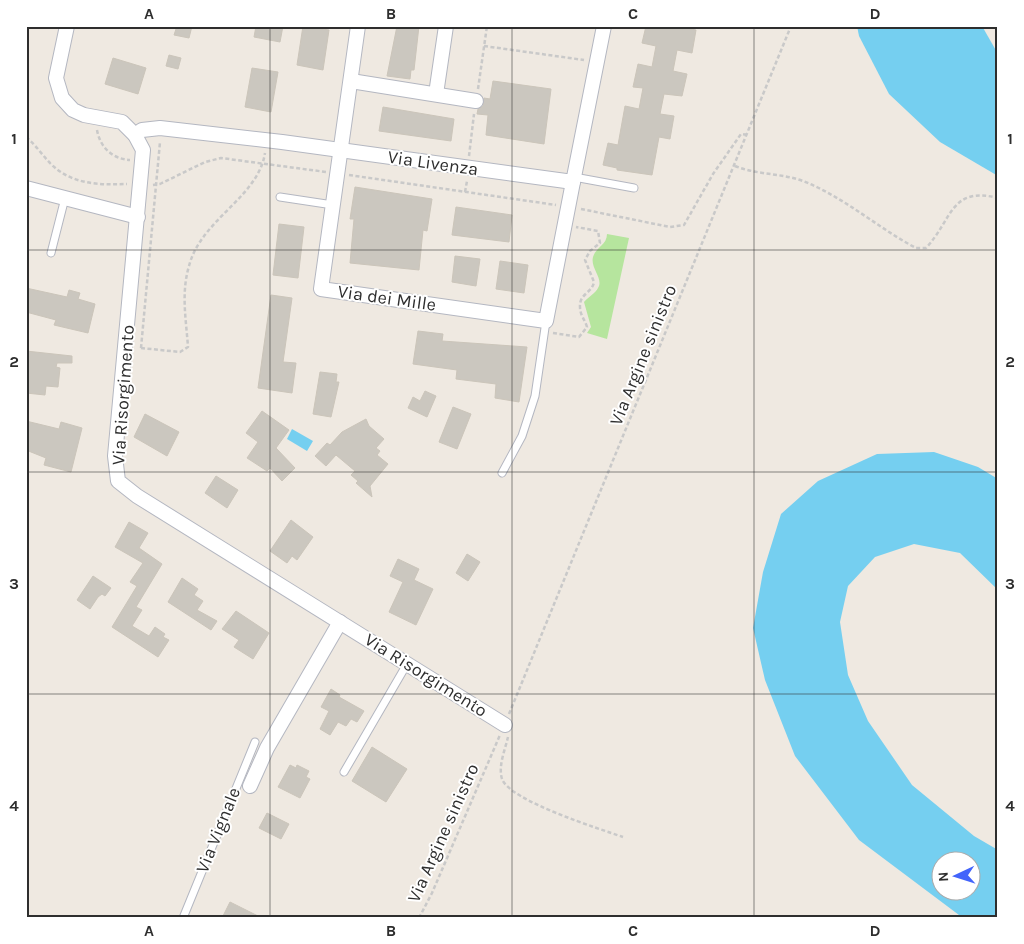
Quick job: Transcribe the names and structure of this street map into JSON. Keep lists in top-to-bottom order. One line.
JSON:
{"streets":{"street":["Via Livenza","Via dei Mille","Via Risorgimento","Via Vignale"],"path":["Via Argine sinistro"]},"crossings":[["Via Livenza","Via dei Mille"],["Via Livenza","Via Risorgimento"],["Via Risorgimento","Via Vignale"]],"north":"left","grid":{"columns":["A","B","C","D"],"rows":["1","2","3","4"]}}
